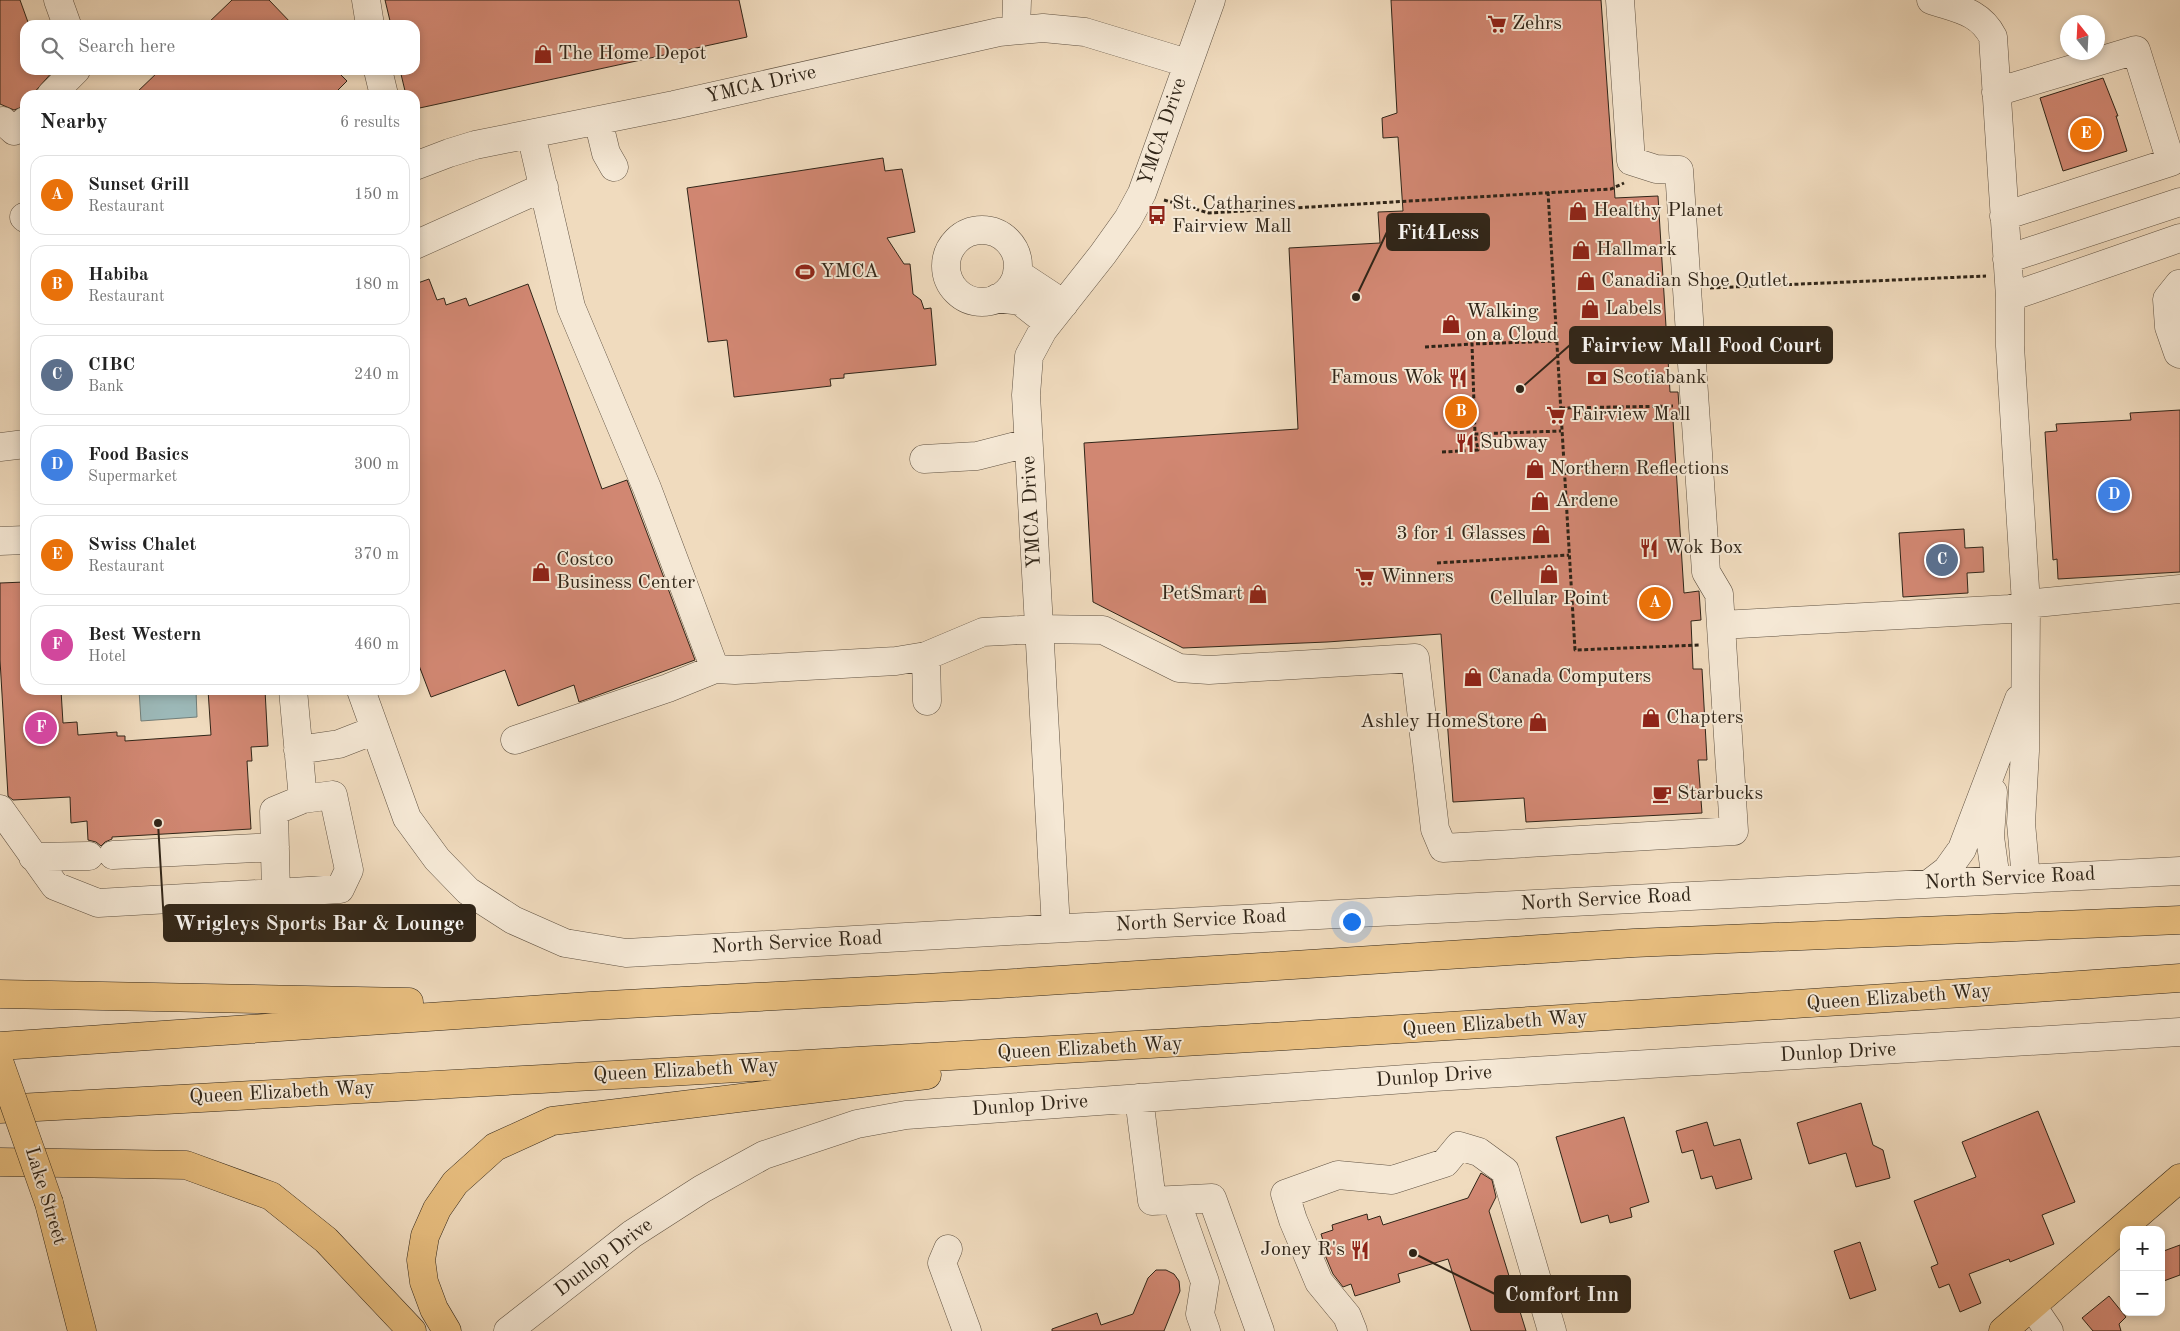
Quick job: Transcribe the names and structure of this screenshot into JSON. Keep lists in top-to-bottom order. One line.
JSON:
{"streets":{"main road":["Queen Elizabeth Way","Lake Street"],"street":["YMCA Drive","North Service Road","Dunlop Drive"]},"crossings":[["YMCA Drive","North Service Road"]],"places":{"supermarket":["Zehrs","Fairview Mall","Winners"],"shop":["The Home Depot","Healthy Planet","Hallmark","Canadian Shoe Outlet","Labels","Walking on a Cloud","Northern Reflections","Ardene","3 for 1 Glasses","Costco Business Center","Cellular Point","PetSmart","Canada Computers","Chapters","Ashley HomeStore"],"bus stop":["St. Catharines Fairview Mall"],"sports":["YMCA"],"other":["Fit4Less","Fairview Mall Food Court","Wrigleys Sports Bar & Lounge","Comfort Inn"],"restaurant":["Famous Wok","Subway","Wok Box","Joney R's"],"bank":["Scotiabank"],"cafe":["Starbucks"]},"north":"top","page":{"search":"Search here","heading":["Nearby","6 results"],"pins":["E","B","D","C","A","F"],"list":[{"mark":"A","name":"Sunset Grill","note":"Restaurant","value":"150 m"},{"mark":"B","name":"Habiba","note":"Restaurant","value":"180 m"},{"mark":"C","name":"CIBC","note":"Bank","value":"240 m"},{"mark":"D","name":"Food Basics","note":"Supermarket","value":"300 m"},{"mark":"E","name":"Swiss Chalet","note":"Restaurant","value":"370 m"},{"mark":"F","name":"Best Western","note":"Hotel","value":"460 m"}],"map_buttons":["+","−"]}}
